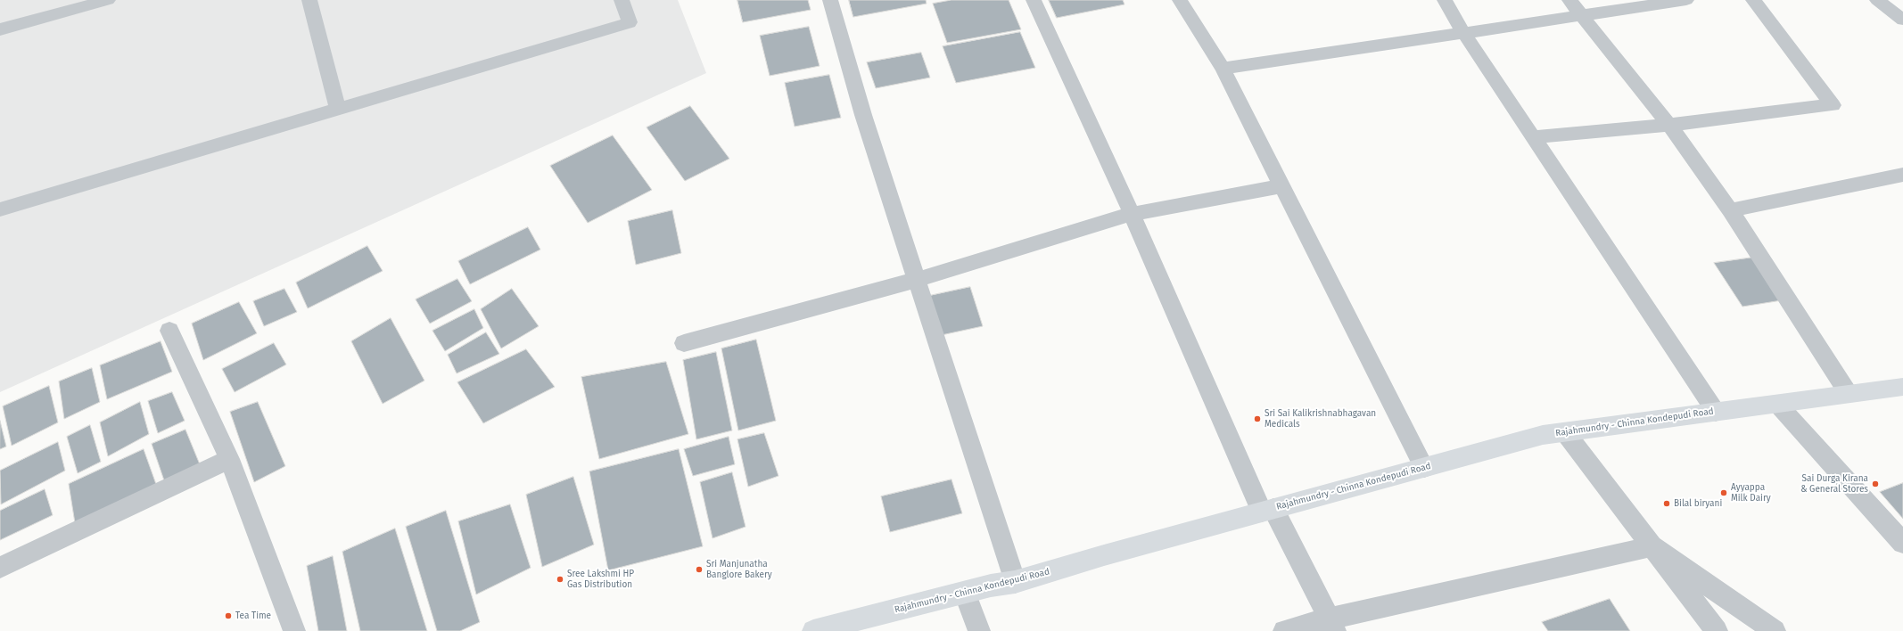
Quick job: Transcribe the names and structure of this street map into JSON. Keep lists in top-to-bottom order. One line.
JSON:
{"streets":{"main road":["Rajahmundry - Chinna Kondepudi Road"]},"places":["Sri Sai Kalikrishnabhagavan Medicals","Sai Durga Kirana & General Stores","Ayyappa Milk Dairy","Bilal biryani","Sri Manjunatha Banglore Bakery","Sree Lakshmi HP Gas Distribution","Tea Time"]}
